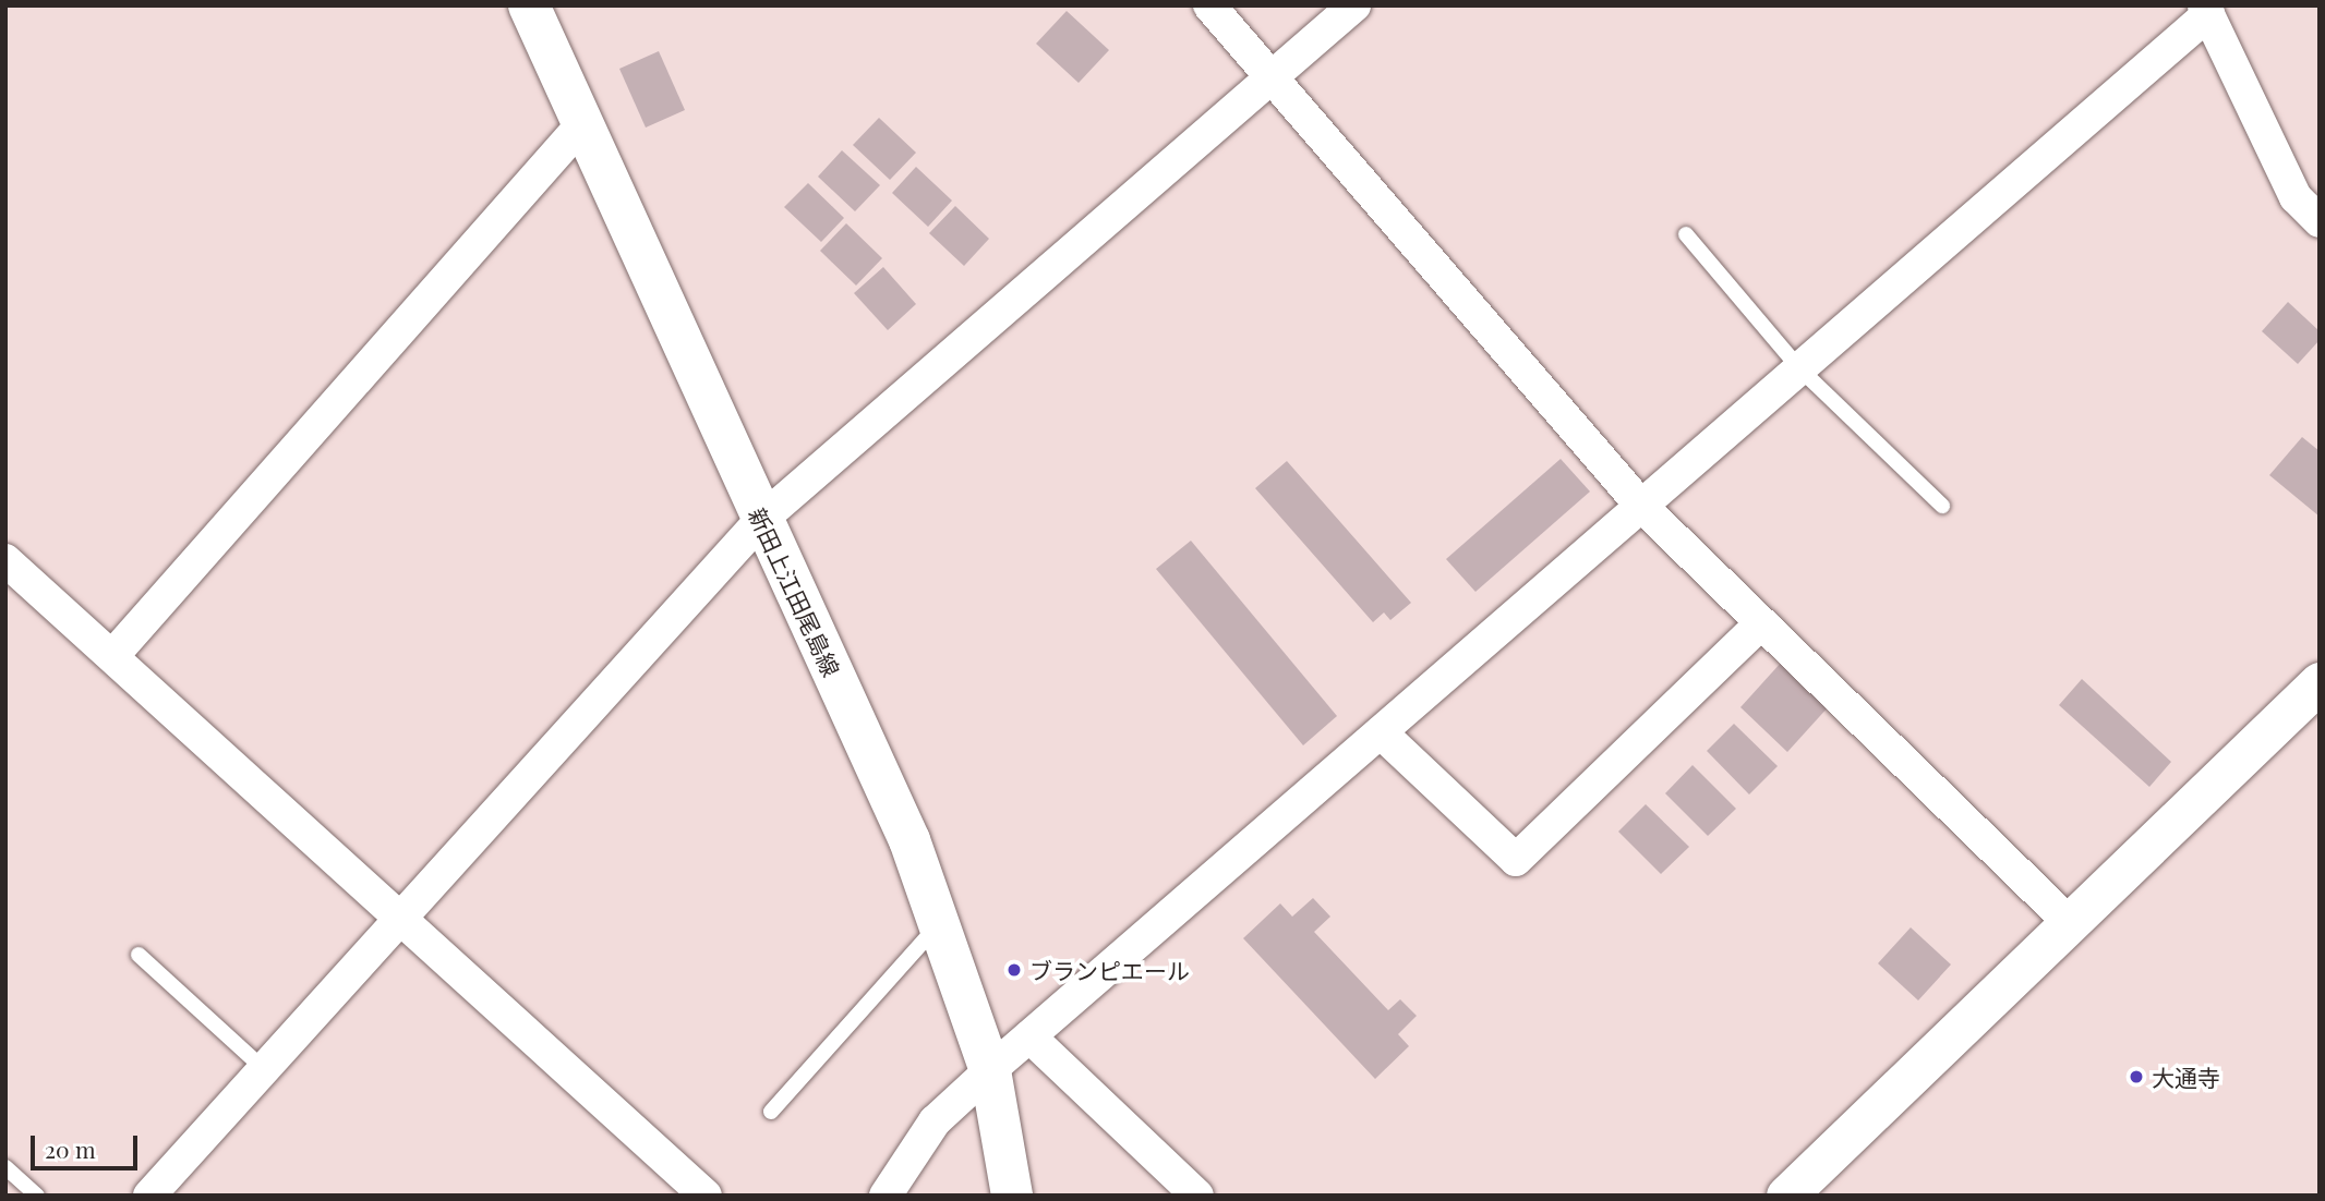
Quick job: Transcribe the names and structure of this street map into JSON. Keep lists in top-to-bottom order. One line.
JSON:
{"streets":{"main road":["新田上江田尾島線"]},"places":["ブランピエール","大通寺"],"scale_bar":"20 m"}
